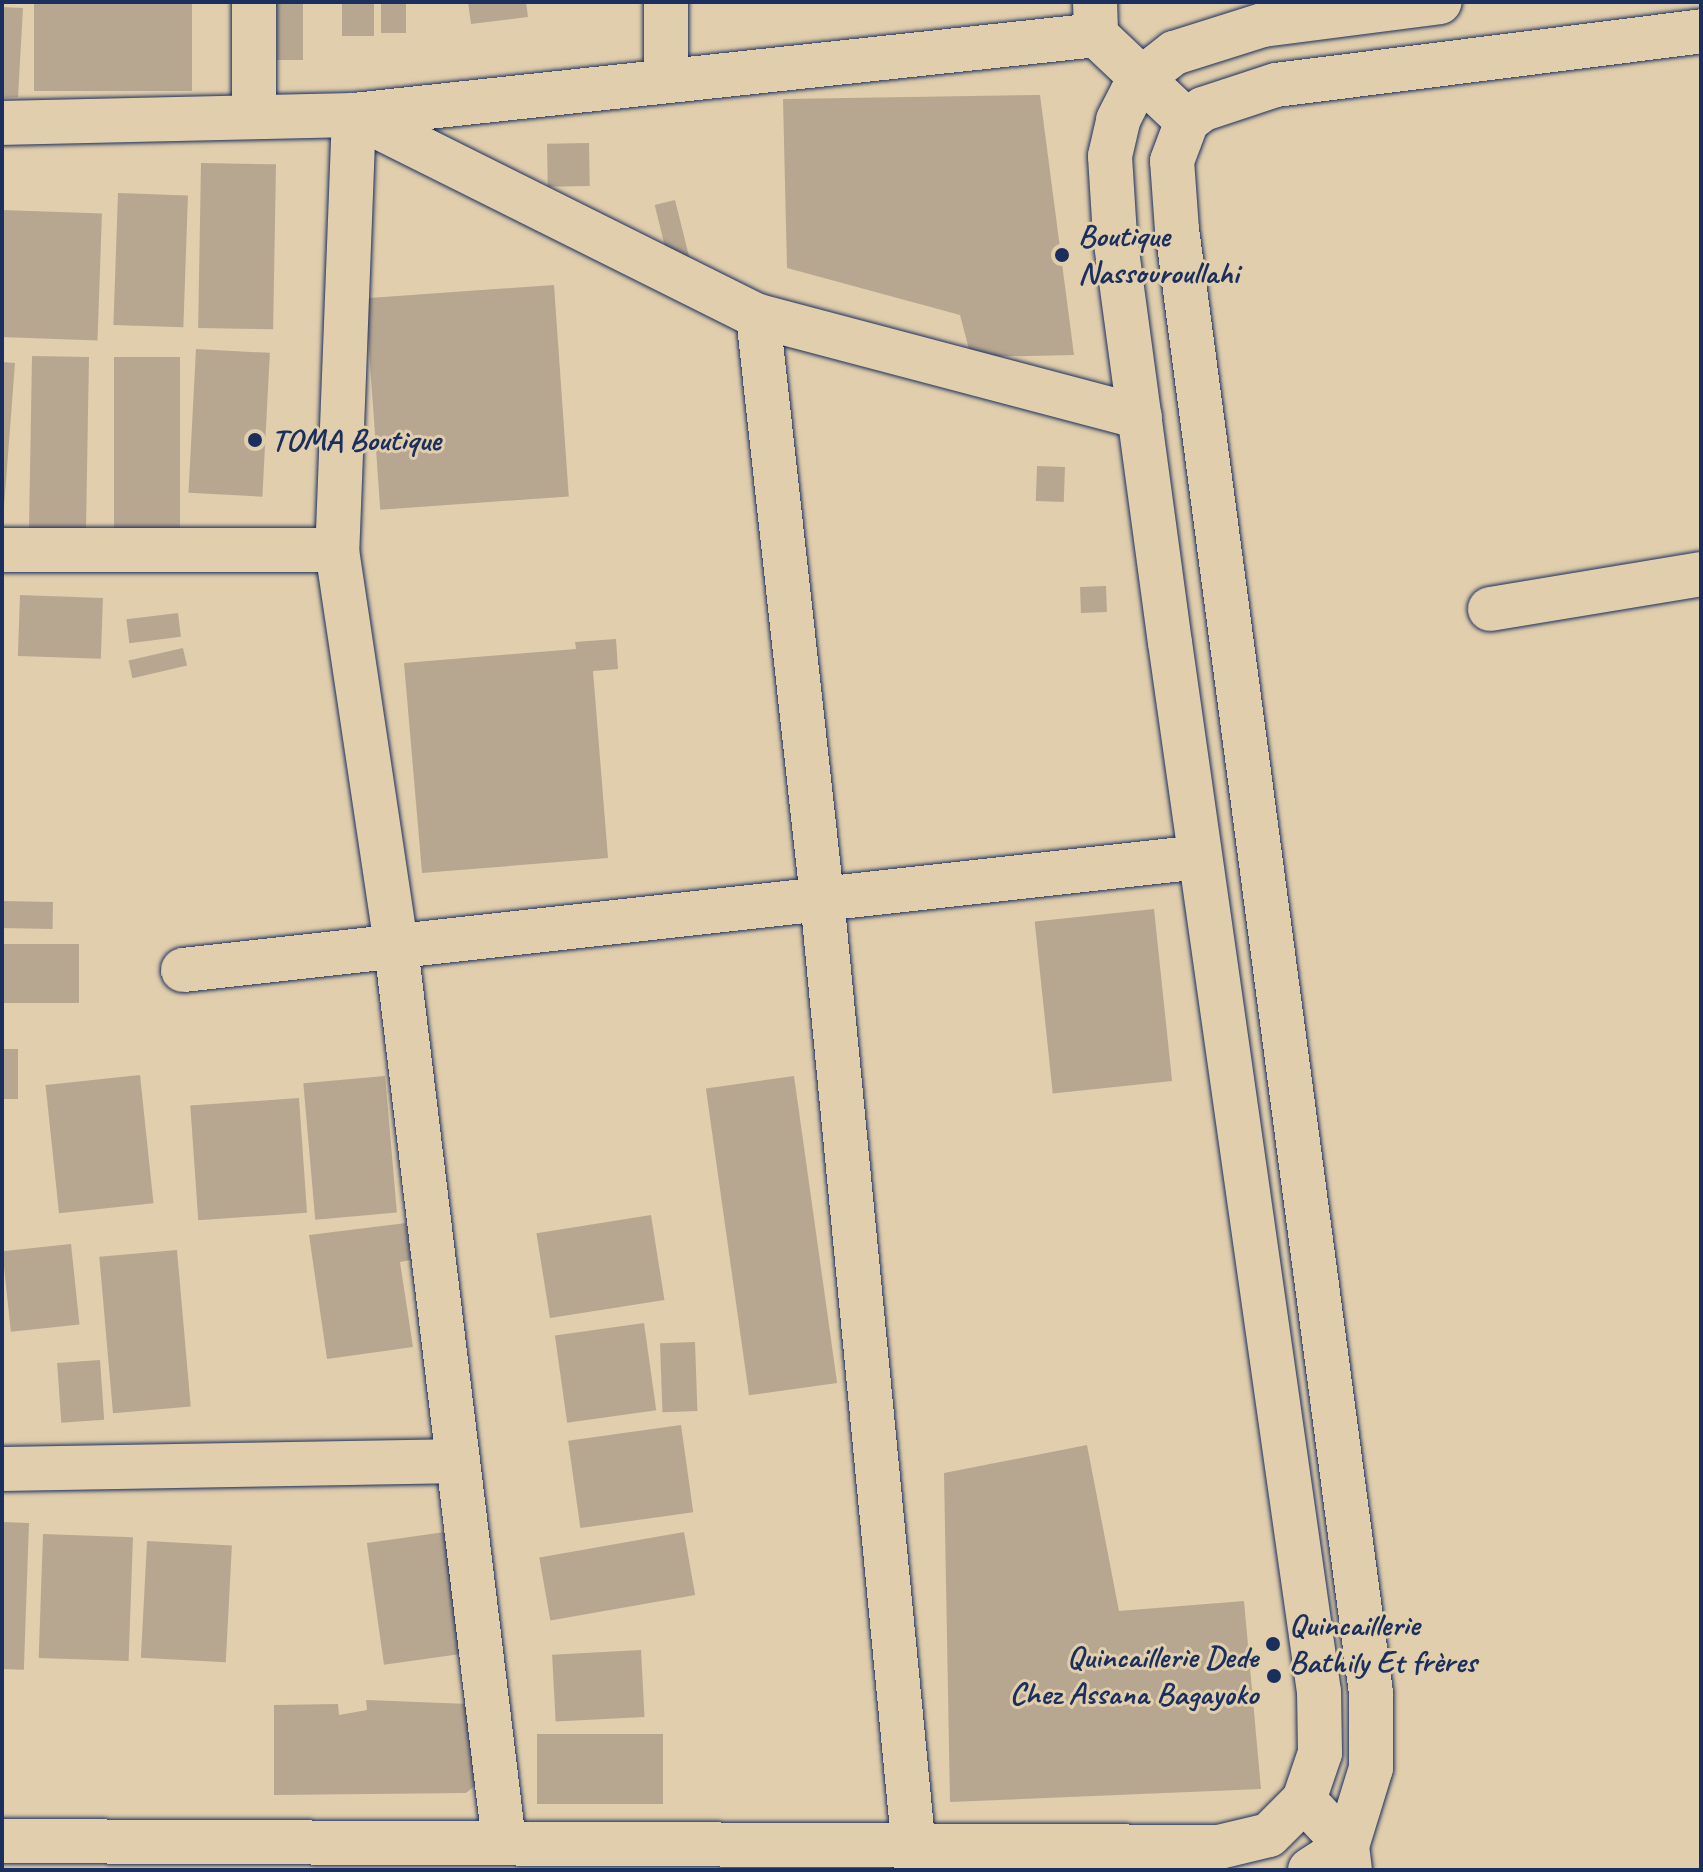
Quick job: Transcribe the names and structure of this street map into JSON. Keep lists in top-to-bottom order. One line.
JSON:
{"places":["Boutique Nassouroullahi","TOMA Boutique","Quincaillerie Bathily Et frères","Quincaillerie Dede Chez Assana Bagayoko"]}
